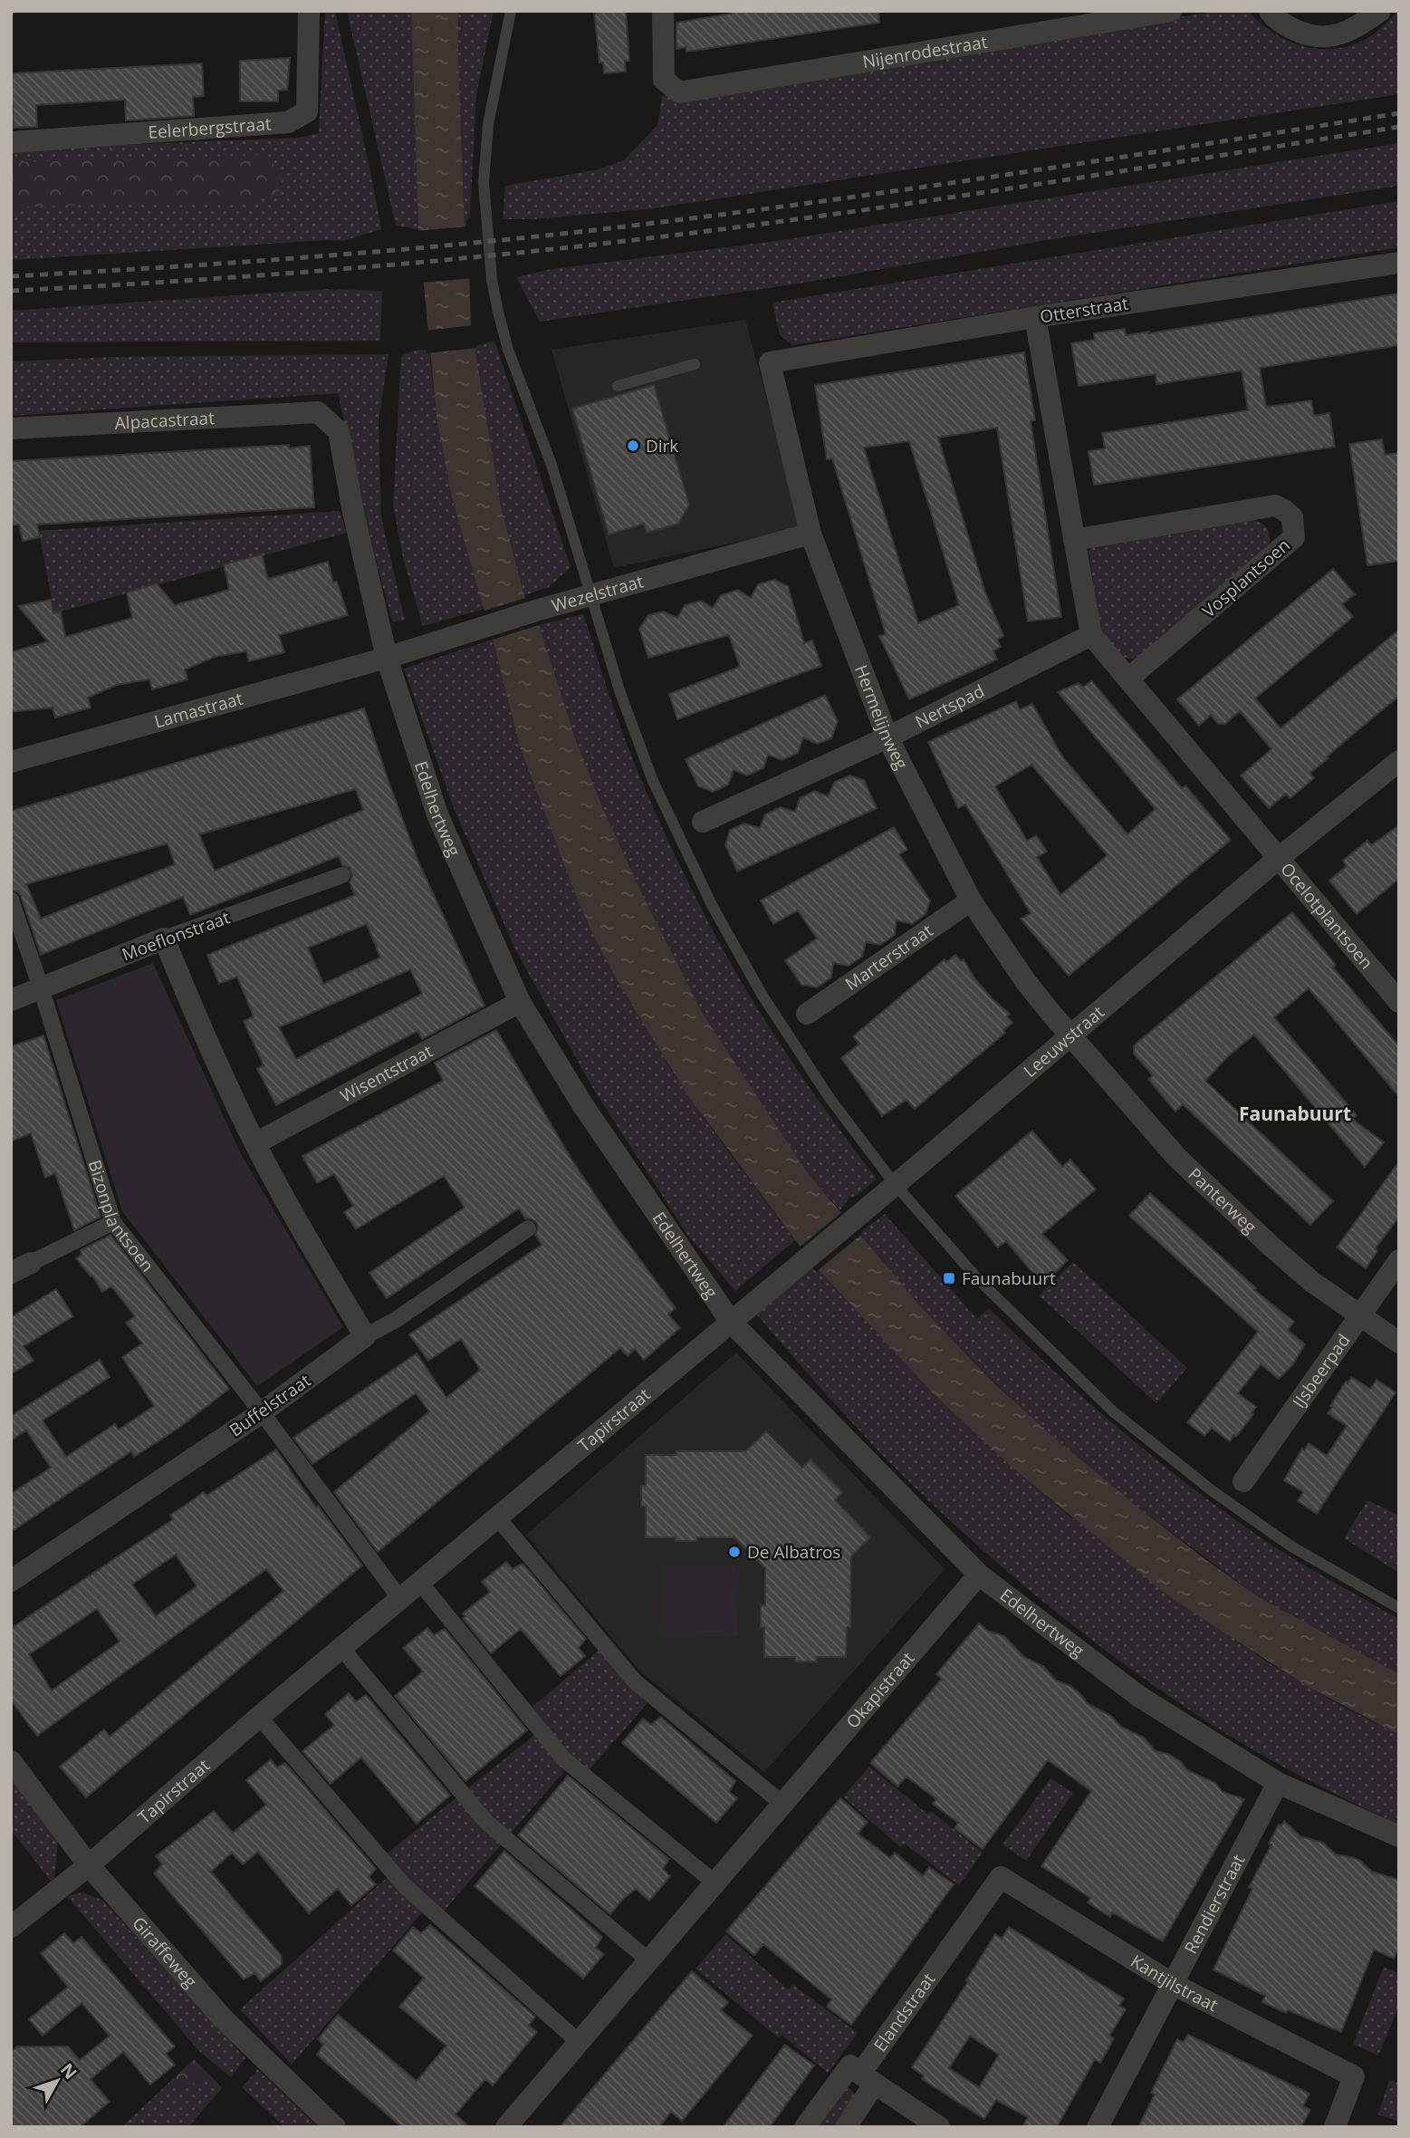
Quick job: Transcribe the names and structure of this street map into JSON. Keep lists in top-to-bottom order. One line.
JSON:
{"streets":{"street":["Nijenrodestraat","Eelerbergstraat","Otterstraat","Alpacastraat","Vosplantsoen","Wezelstraat","Nertspad","Lamastraat","Hermelijnweg","Edelhertweg","Ocelotplantsoen","Moeflonstraat","Marterstraat","Leeuwstraat","Wisentstraat","Panterweg","Bizonplantsoen","IJsbeerpad","Buffelstraat","Tapirstraat","Okapistraat","Rendierstraat","Giraffeweg","Kantjilstraat","Elandstraat"]},"crossings":[["Otterstraat","Hermelijnweg"],["Alpacastraat","Edelhertweg"],["Wezelstraat","Lamastraat"],["Wezelstraat","Hermelijnweg"],["Wezelstraat","Edelhertweg"],["Nertspad","Hermelijnweg"],["Lamastraat","Edelhertweg"],["Hermelijnweg","Marterstraat"],["Hermelijnweg","Leeuwstraat"],["Hermelijnweg","Panterweg"],["Edelhertweg","Leeuwstraat"],["Edelhertweg","Wisentstraat"],["Edelhertweg","Tapirstraat"],["Edelhertweg","Okapistraat"],["Edelhertweg","Rendierstraat"],["Ocelotplantsoen","Leeuwstraat"],["Moeflonstraat","Bizonplantsoen"],["Leeuwstraat","Panterweg"],["Leeuwstraat","Tapirstraat"],["Panterweg","IJsbeerpad"],["Bizonplantsoen","Buffelstraat"],["Bizonplantsoen","Tapirstraat"],["Tapirstraat","Giraffeweg"],["Rendierstraat","Kantjilstraat"],["Kantjilstraat","Elandstraat"]],"districts":["Faunabuurt"],"places":{"other":["Dirk","De Albatros"],"transit":["Faunabuurt"]},"north":"top right"}
